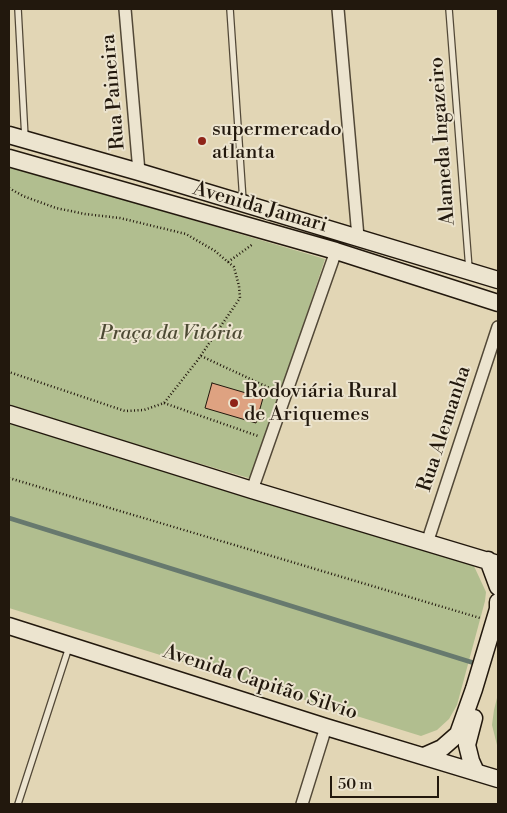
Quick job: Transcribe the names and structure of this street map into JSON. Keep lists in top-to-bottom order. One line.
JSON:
{"streets":{"main road":["Avenida Jamari","Avenida Capitão Silvio"],"street":["Rua Paineira","Rua Alemanha"],"lane":["Alameda Ingazeiro"]},"crossings":[["Rua Paineira","Avenida Jamari"],["Alameda Ingazeiro","Avenida Jamari"]],"parks":["Praça da Vitória"],"places":["supermercado atlanta","Rodoviária Rural de Ariquemes"],"scale_bar":"50 m"}
